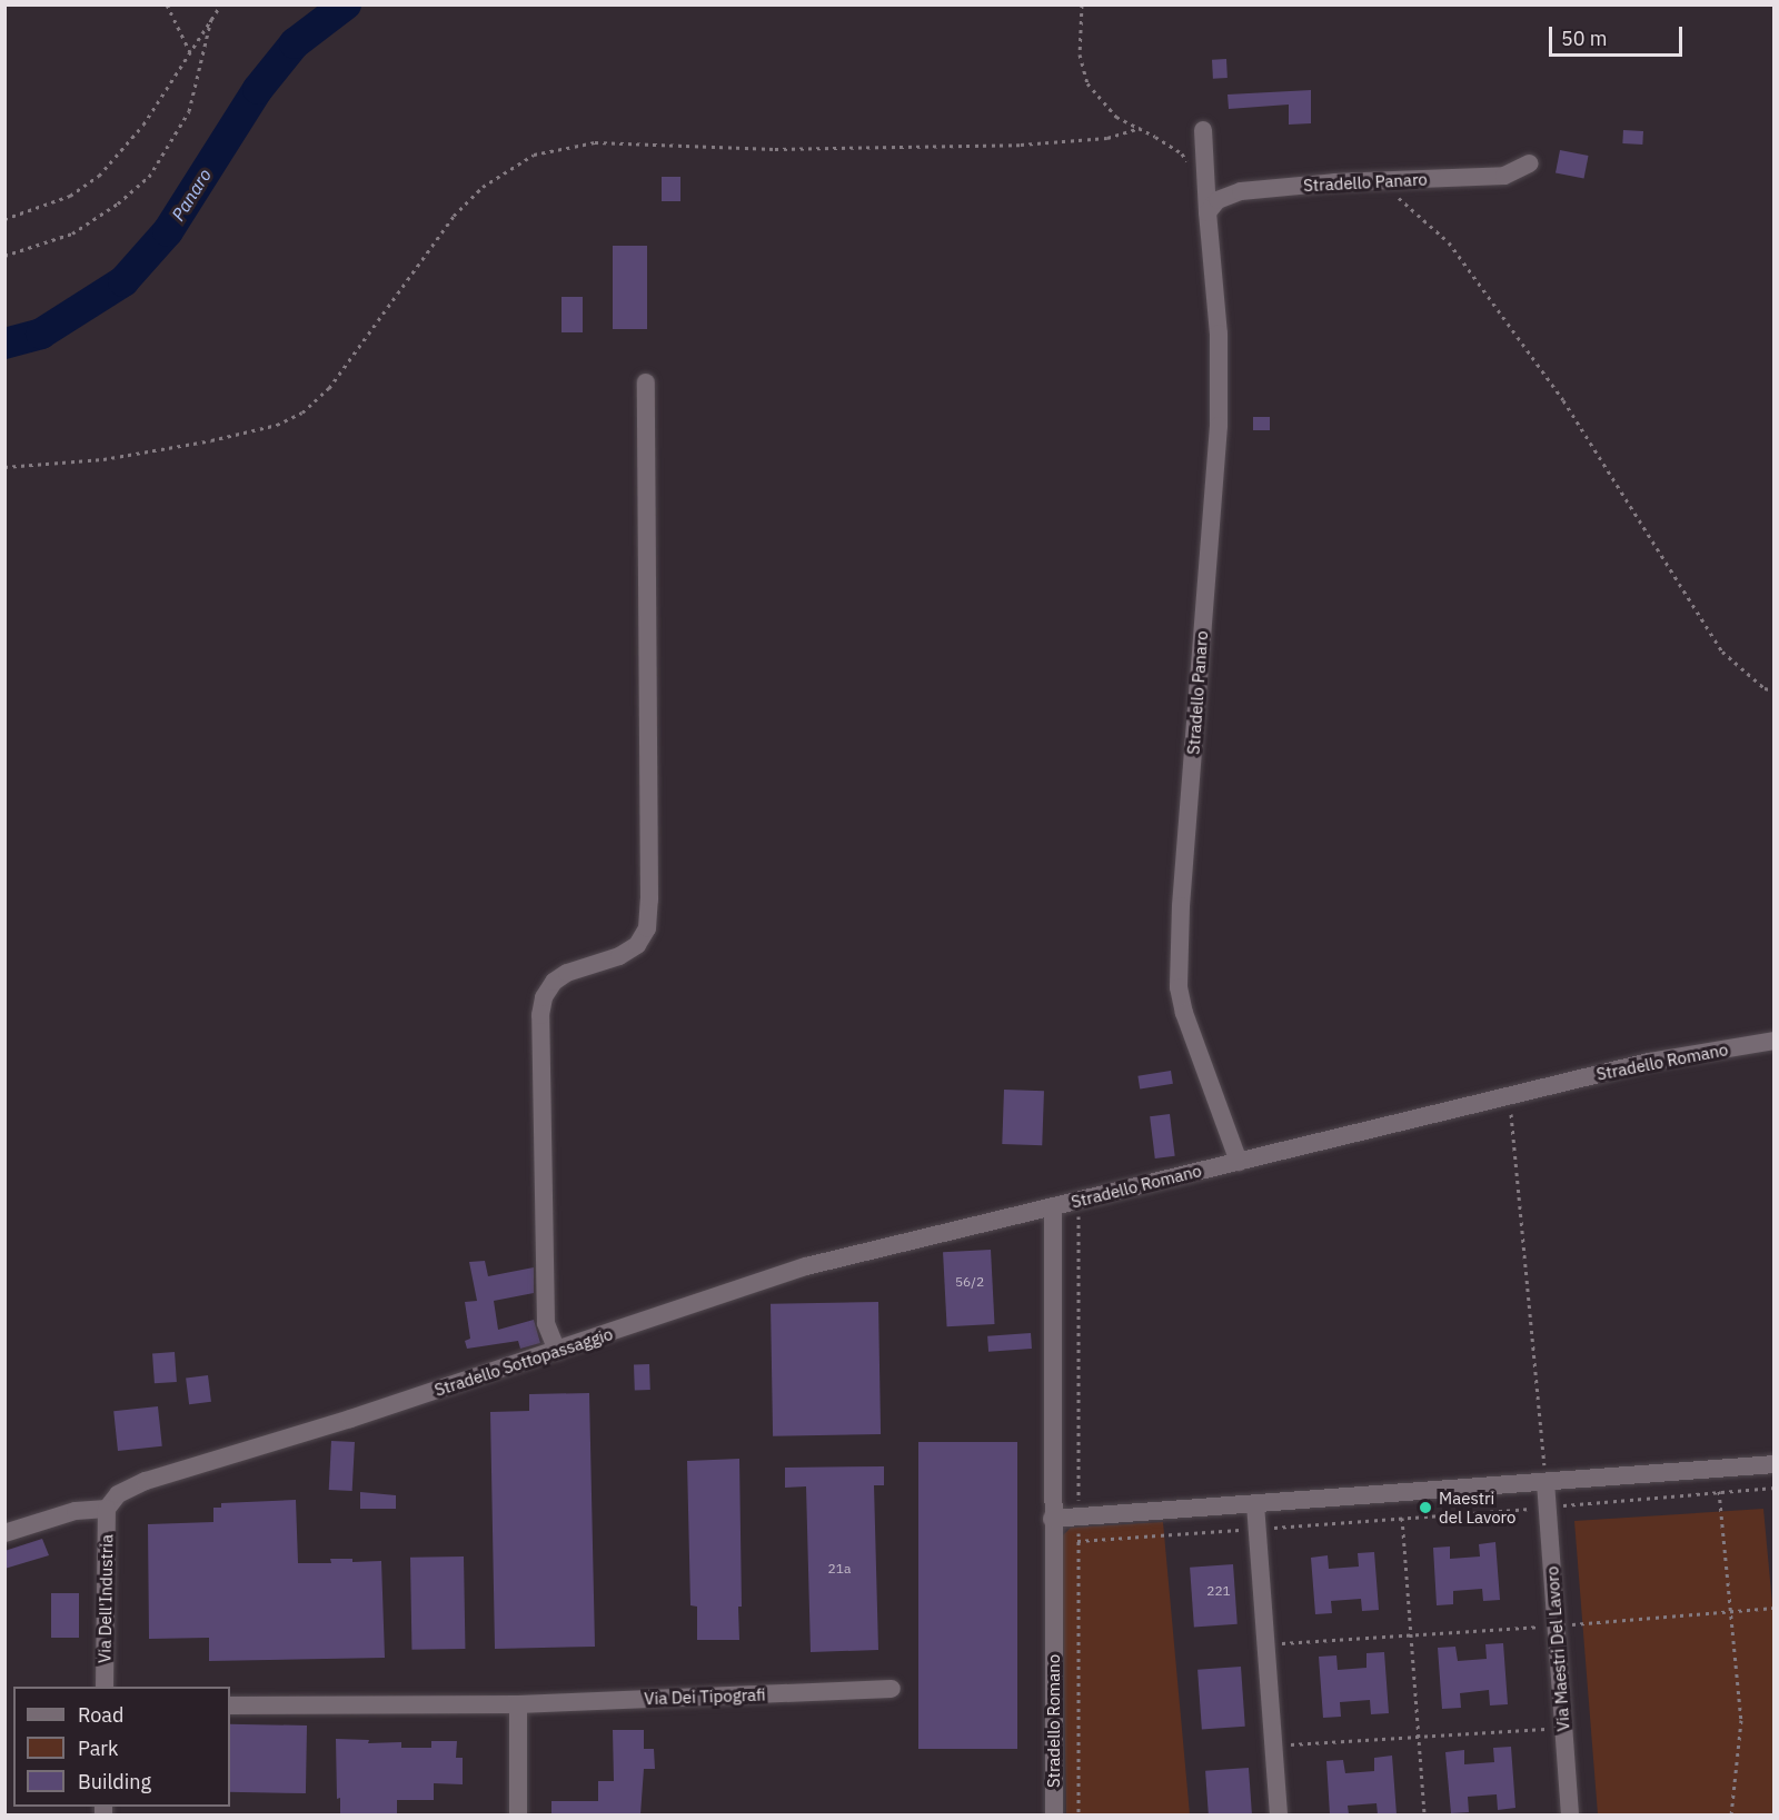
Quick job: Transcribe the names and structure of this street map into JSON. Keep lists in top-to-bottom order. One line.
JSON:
{"streets":{"street":["Stradello Panaro","Stradello Romano","Stradello Sottopassaggio","Via Dell'Industria","Via Maestri Del Lavoro","Via Dei Tipografi"]},"crossings":[["Stradello Panaro","Stradello Romano"],["Stradello Romano","Stradello Sottopassaggio"],["Stradello Sottopassaggio","Via Dell'Industria"]],"water":["Panaro"],"places":["Maestri del Lavoro"],"house_numbers":["56/2","21a","221"],"legend":["Road","Park","Building"],"scale_bar":"50 m"}
